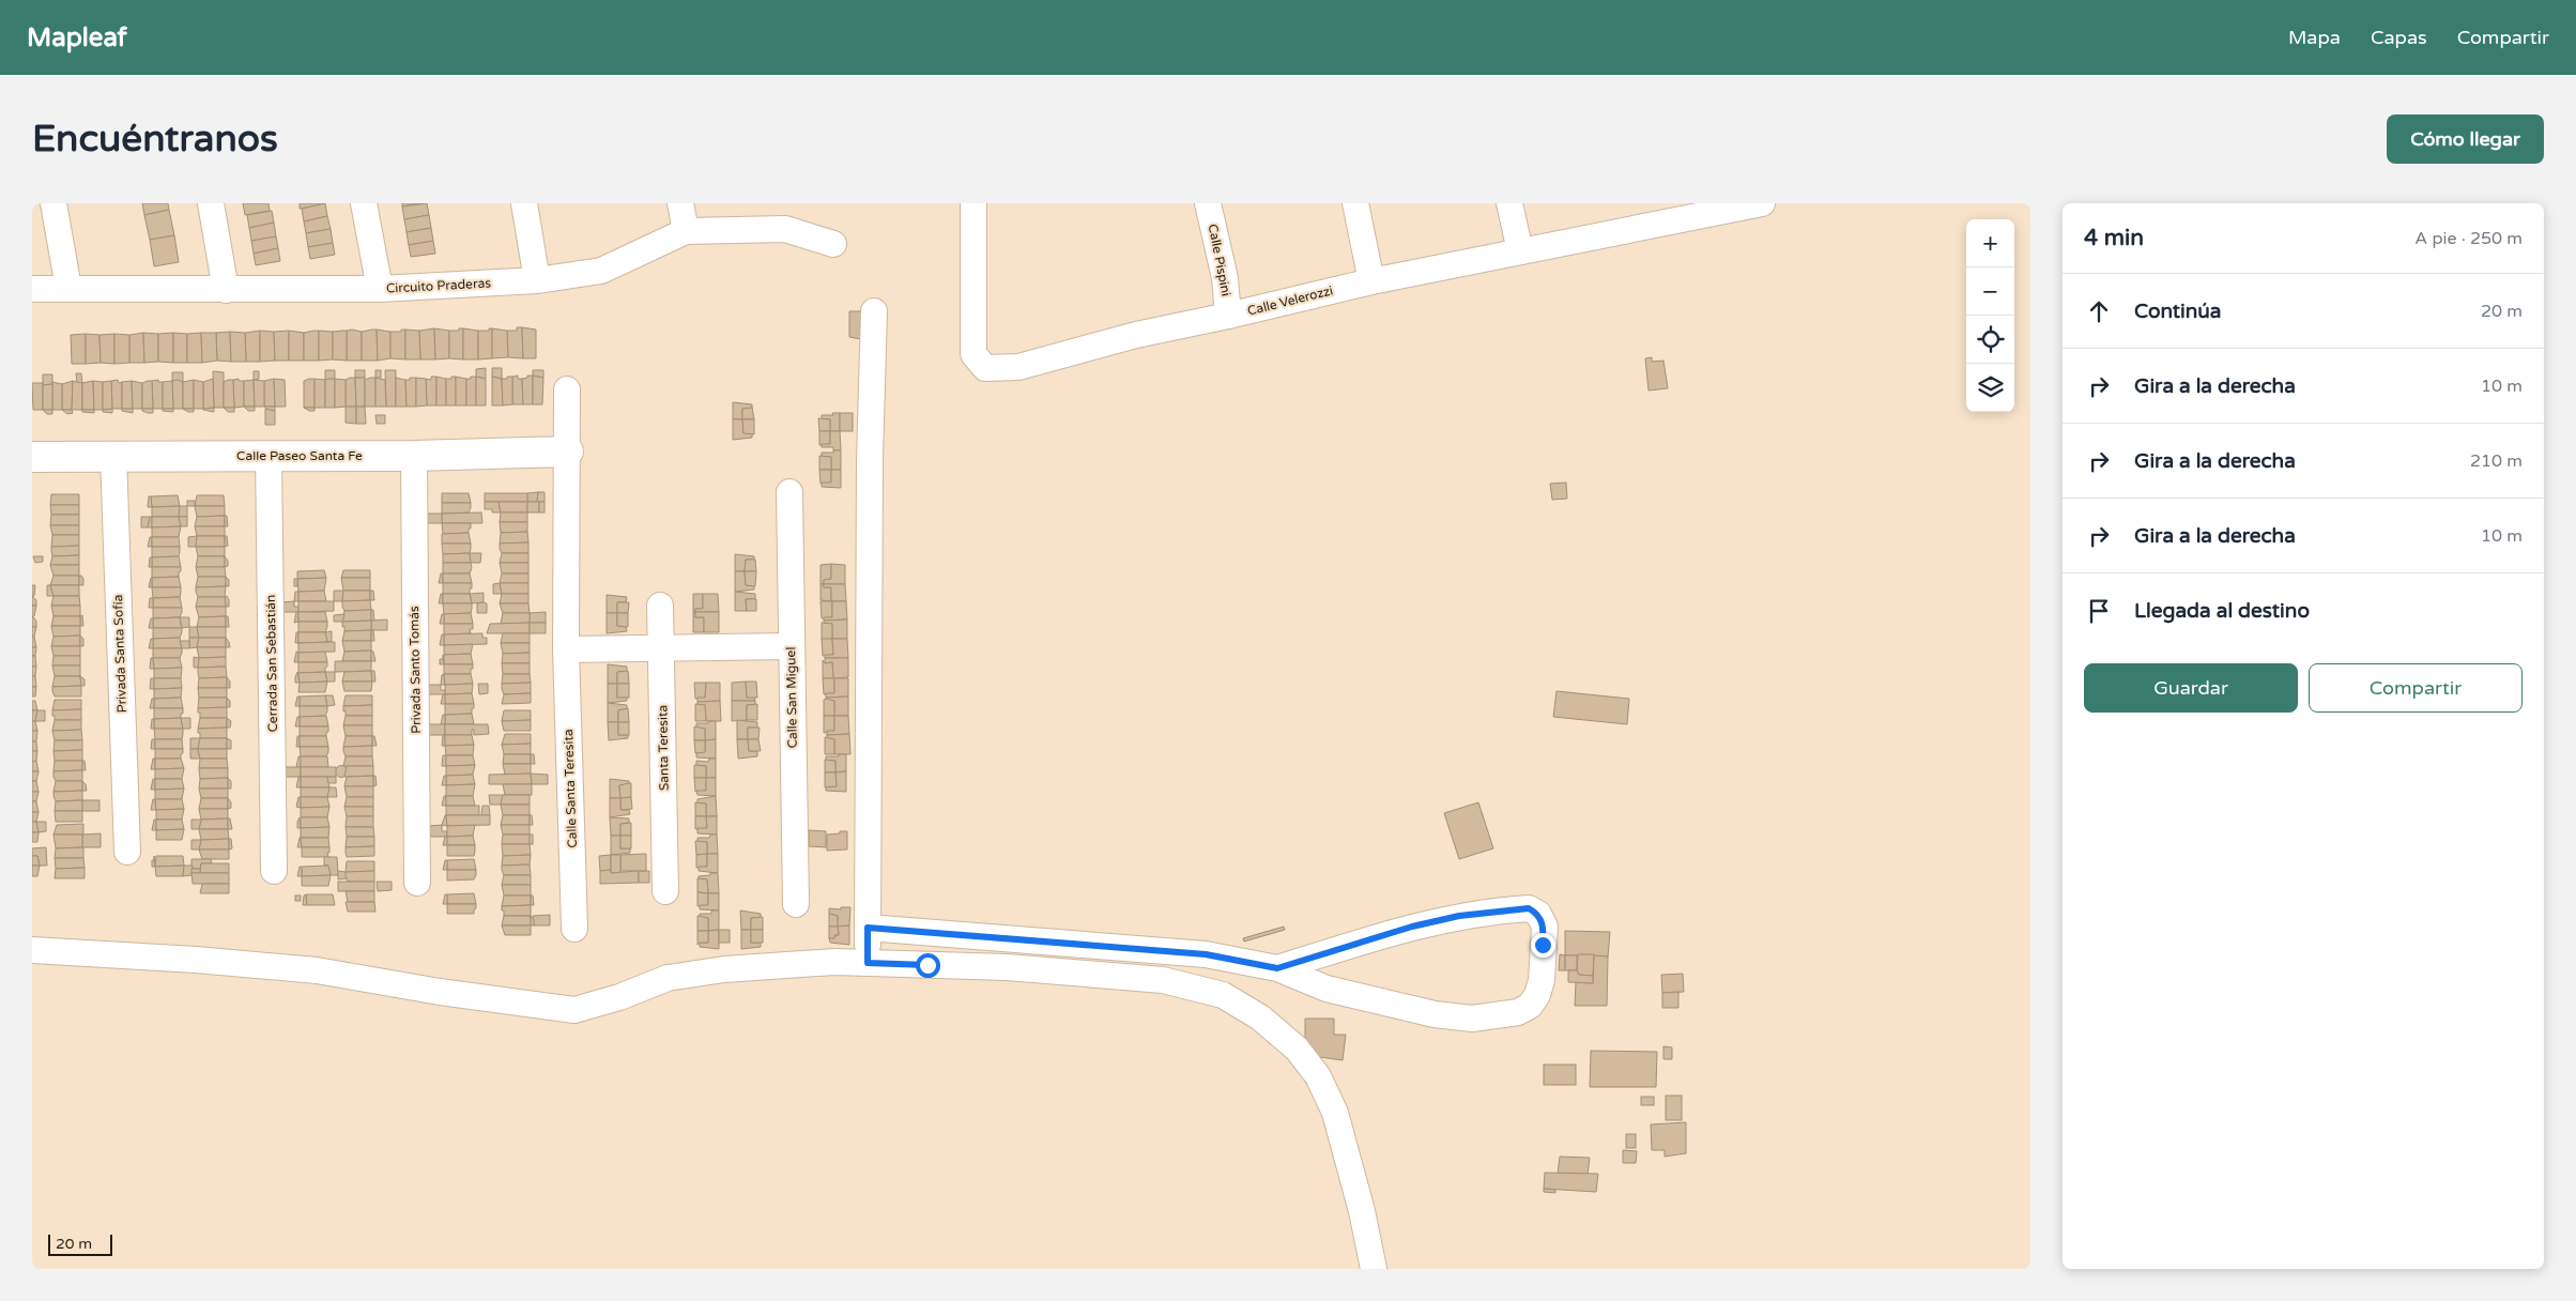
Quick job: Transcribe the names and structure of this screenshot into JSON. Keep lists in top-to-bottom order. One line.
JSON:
{"streets":{"street":["Calle Pispini","Circuito Praderas","Calle Velerozzi","Calle Paseo Santa Fe","Privada Santa Sofía","Cerrada San Sebastián","Privada Santo Tomás","Calle San Miguel","Santa Teresita","Calle Santa Teresita"]},"crossings":[["Calle Pispini","Calle Velerozzi"],["Calle Paseo Santa Fe","Privada Santa Sofía"],["Calle Paseo Santa Fe","Cerrada San Sebastián"],["Calle Paseo Santa Fe","Privada Santo Tomás"],["Calle Paseo Santa Fe","Calle Santa Teresita"]],"scale_bar":"20 m","page":{"header":"Mapleaf","nav":["Mapa","Capas","Compartir"],"buttons":["Cómo llegar",["Guardar","Compartir"]],"title":"Encuéntranos","heading":["4 min","A pie · 250 m"],"map_buttons":["+","−"],"list":[["Continúa","20 m"],["Gira a la derecha","10 m"],["Gira a la derecha","210 m"],["Gira a la derecha","10 m"],"Llegada al destino"],"scale":"20 m"}}
